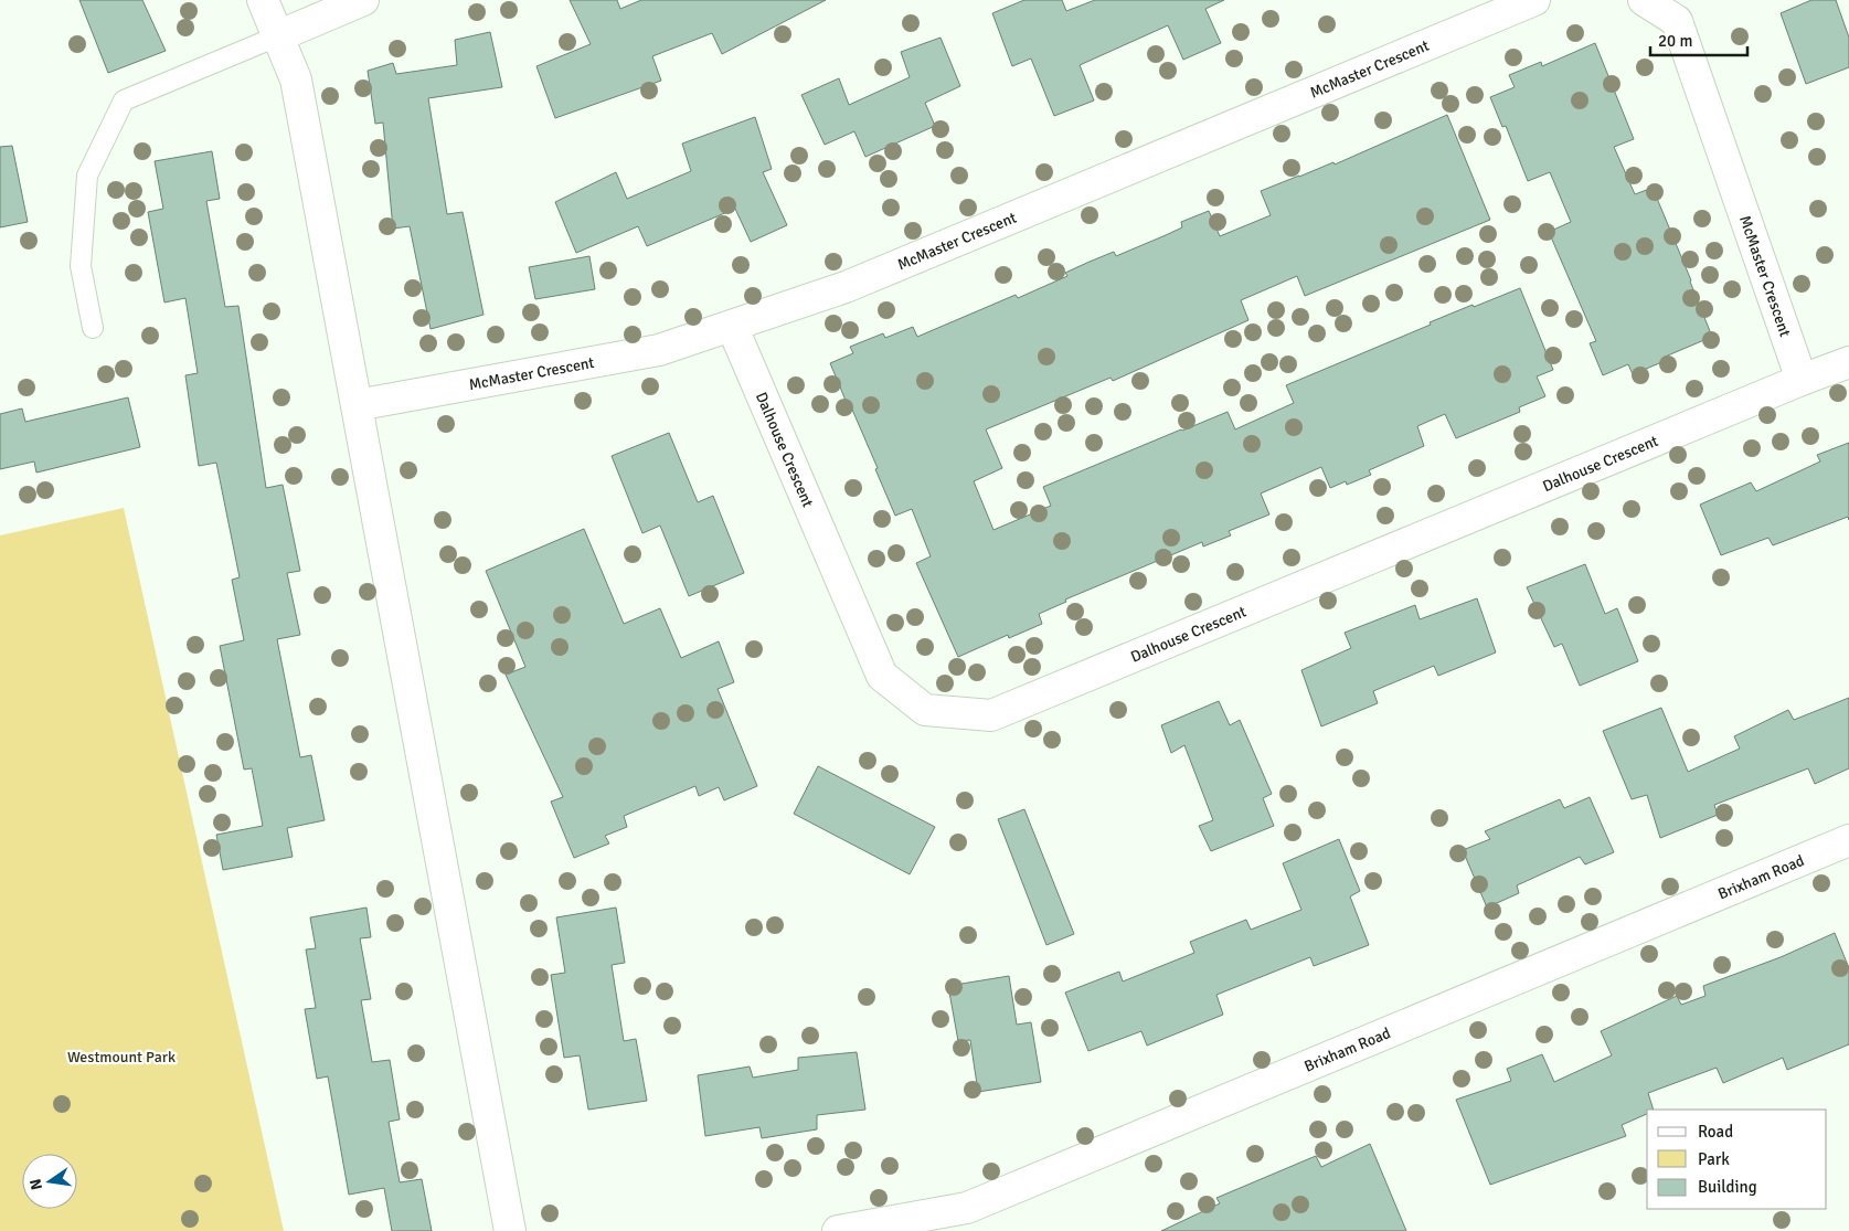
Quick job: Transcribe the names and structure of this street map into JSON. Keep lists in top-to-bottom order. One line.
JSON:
{"streets":{"street":["McMaster Crescent","Dalhouse Crescent","Brixham Road"]},"crossings":[["McMaster Crescent","Dalhouse Crescent"]],"parks":["Westmount Park"],"legend":["Road","Park","Building"],"scale_bar":"20 m","north":"left"}
